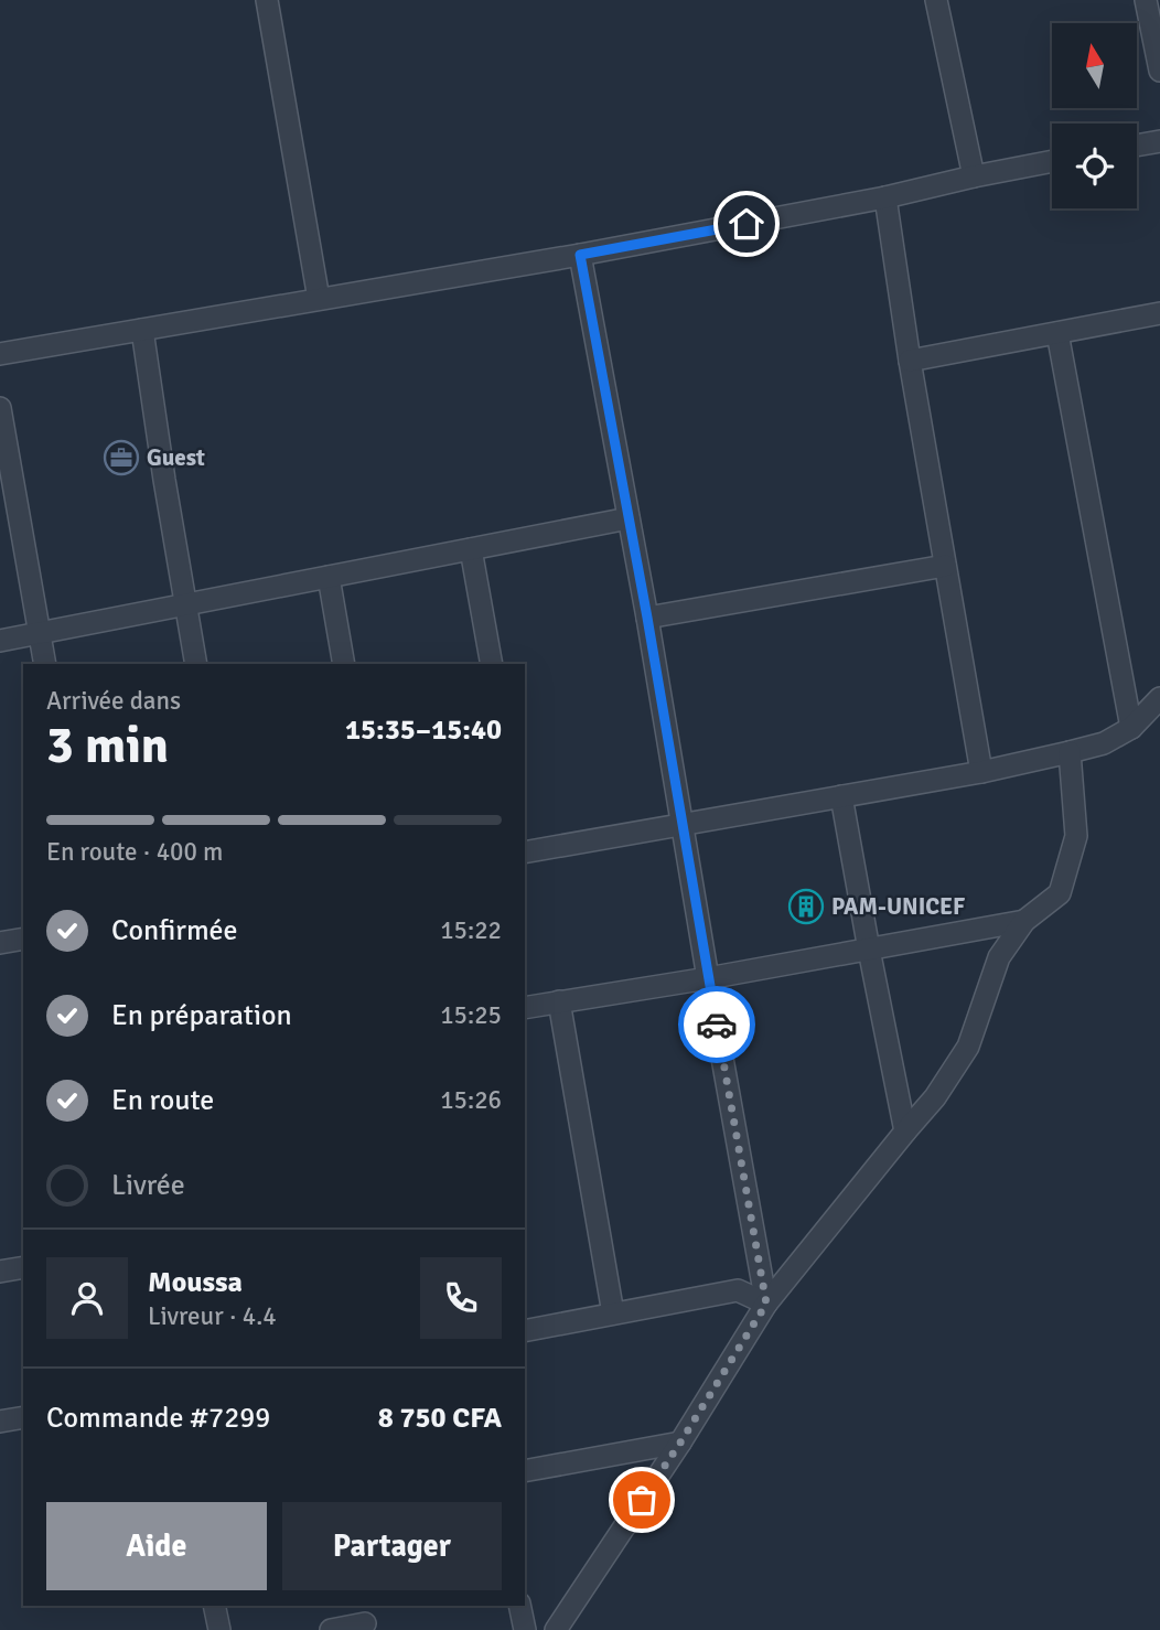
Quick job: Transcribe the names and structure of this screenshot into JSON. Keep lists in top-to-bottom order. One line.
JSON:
{"places":{"office":["Guest"],"building":["PAM-UNICEF"]},"north":"top","page":{"heading":["3 min","Arrivée dans","15:35–15:40"],"panel":["Moussa","Livreur · 4.4","Commande #7299","8 750 CFA"],"bar":"En route · 400 m","list":[["Confirmée","15:22"],["En préparation","15:25"],["En route","15:26"],"Livrée"],"buttons":["Aide","Partager"]}}
